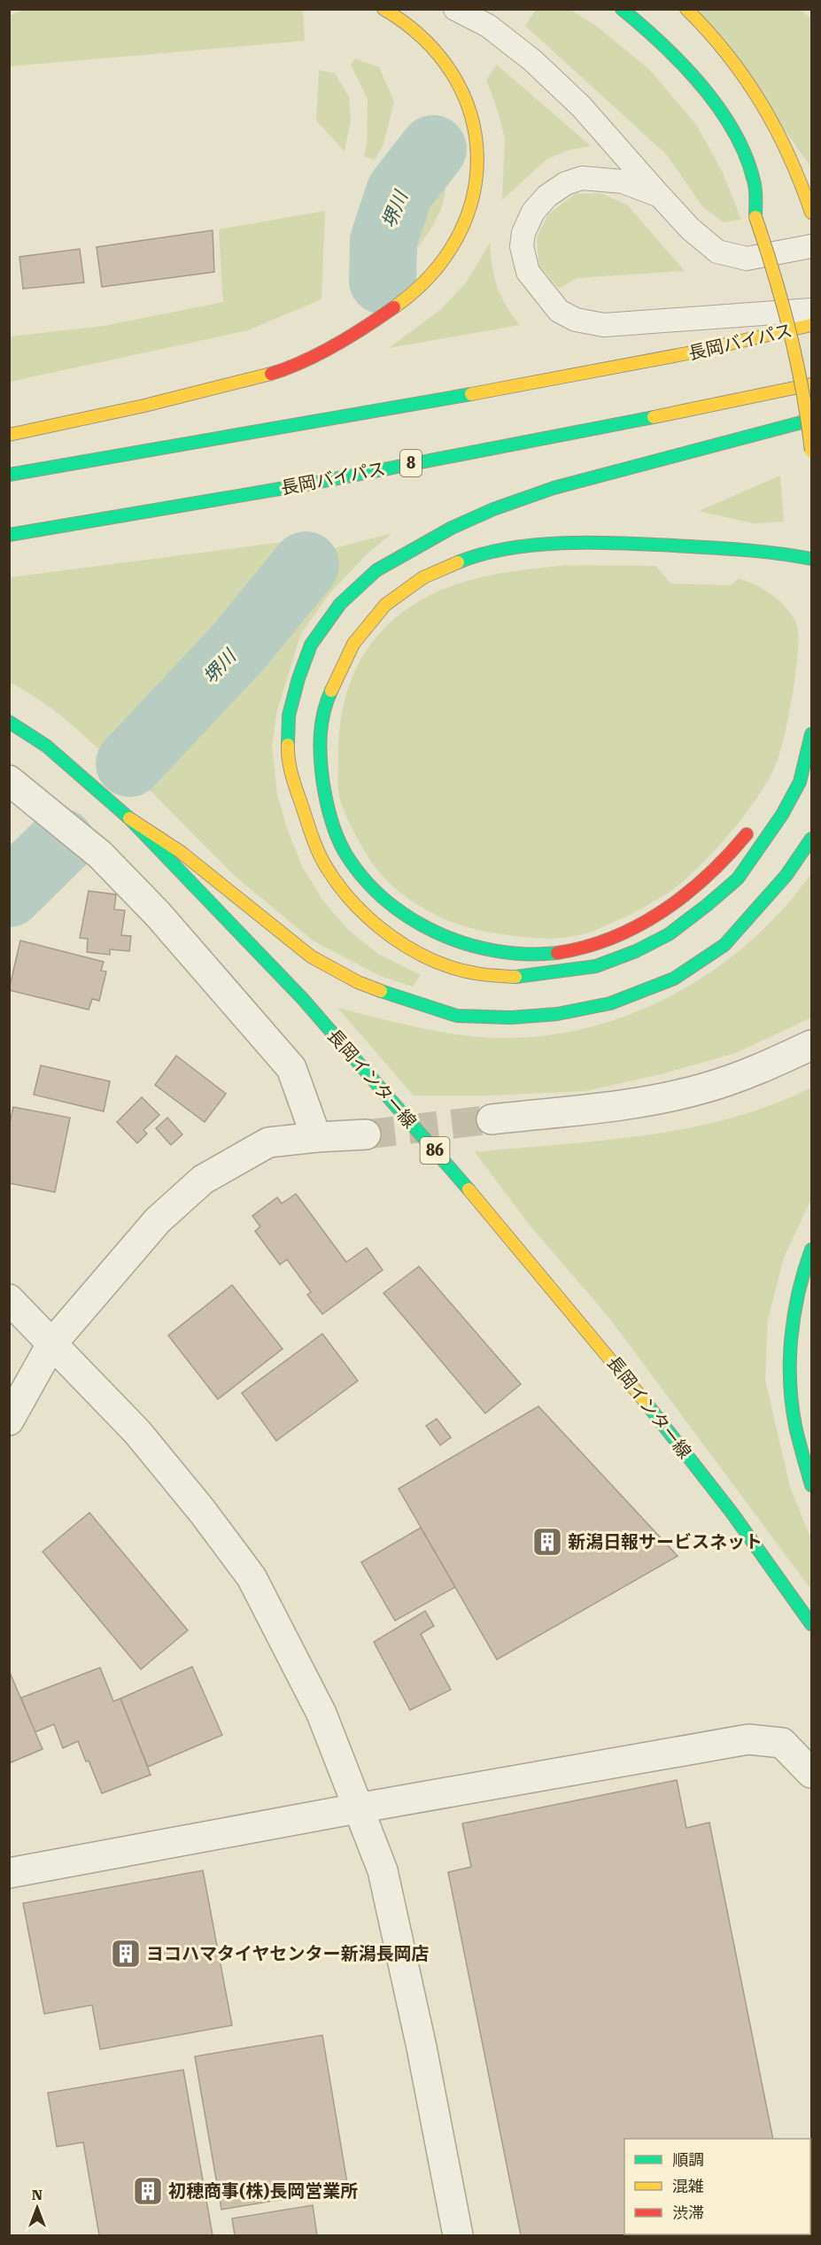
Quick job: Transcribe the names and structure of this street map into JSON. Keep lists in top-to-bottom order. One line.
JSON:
{"streets":{"main road":["長岡バイパス","8","長岡インター線","86"]},"water":["堺川"],"places":{"building":["新潟日報サービスネット","ヨコハマタイヤセンター新潟長岡店","初穂商事(株)長岡営業所"]},"legend":["順調","混雑","渋滞"],"north":"top"}
